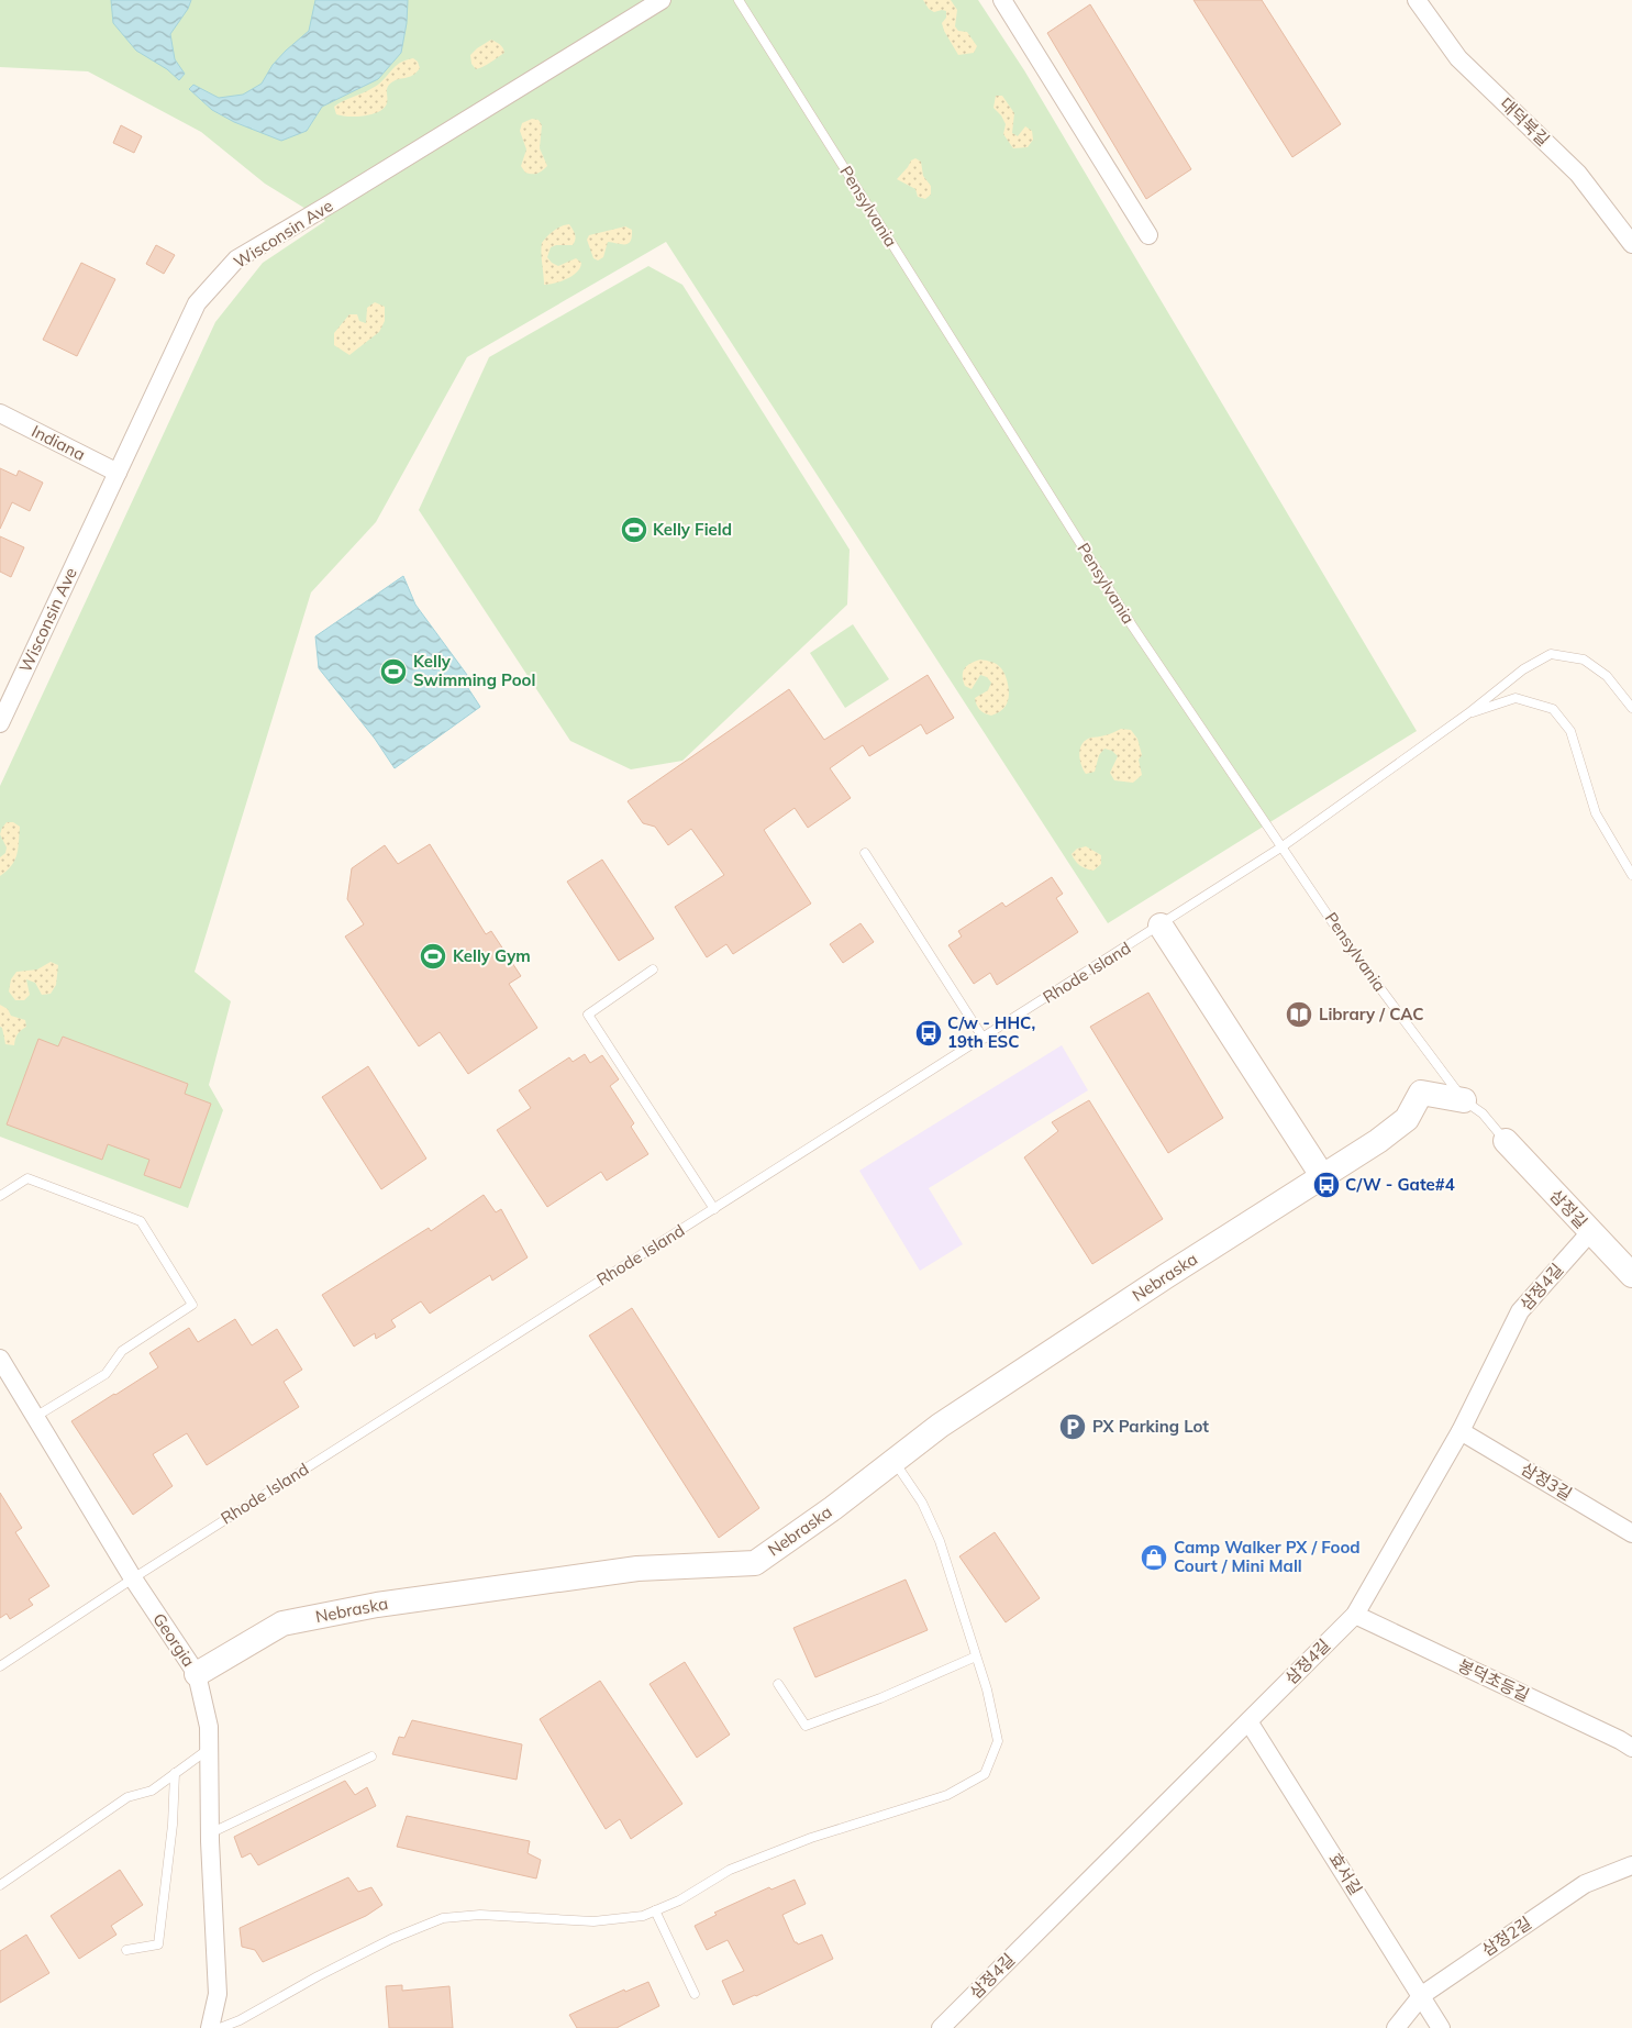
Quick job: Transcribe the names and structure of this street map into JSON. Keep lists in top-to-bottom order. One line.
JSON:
{"streets":{"street":["대덕북길","Wisconsin Ave","Indiana","삼정길","Nebraska","삼정4길","삼정3길","Georgia","봉덕초등길","효서길","삼정2길"],"lane":["Pensylvania","Rhode Island"]},"crossings":[["Pensylvania","Rhode Island"],["Pensylvania","삼정길"],["Pensylvania","Nebraska"],["Wisconsin Ave","Indiana"],["Rhode Island","Georgia"],["삼정길","삼정4길"],["Nebraska","Georgia"],["삼정4길","삼정3길"],["삼정4길","봉덕초등길"],["삼정4길","효서길"],["효서길","삼정2길"]],"places":{"sports":["Kelly Field","Kelly Swimming Pool","Kelly Gym"],"library":["Library / CAC"],"bus stop":["C/w - HHC, 19th ESC","C/W - Gate#4"],"parking":["PX Parking Lot"],"shop":["Camp Walker PX / Food Court / Mini Mall"]}}
